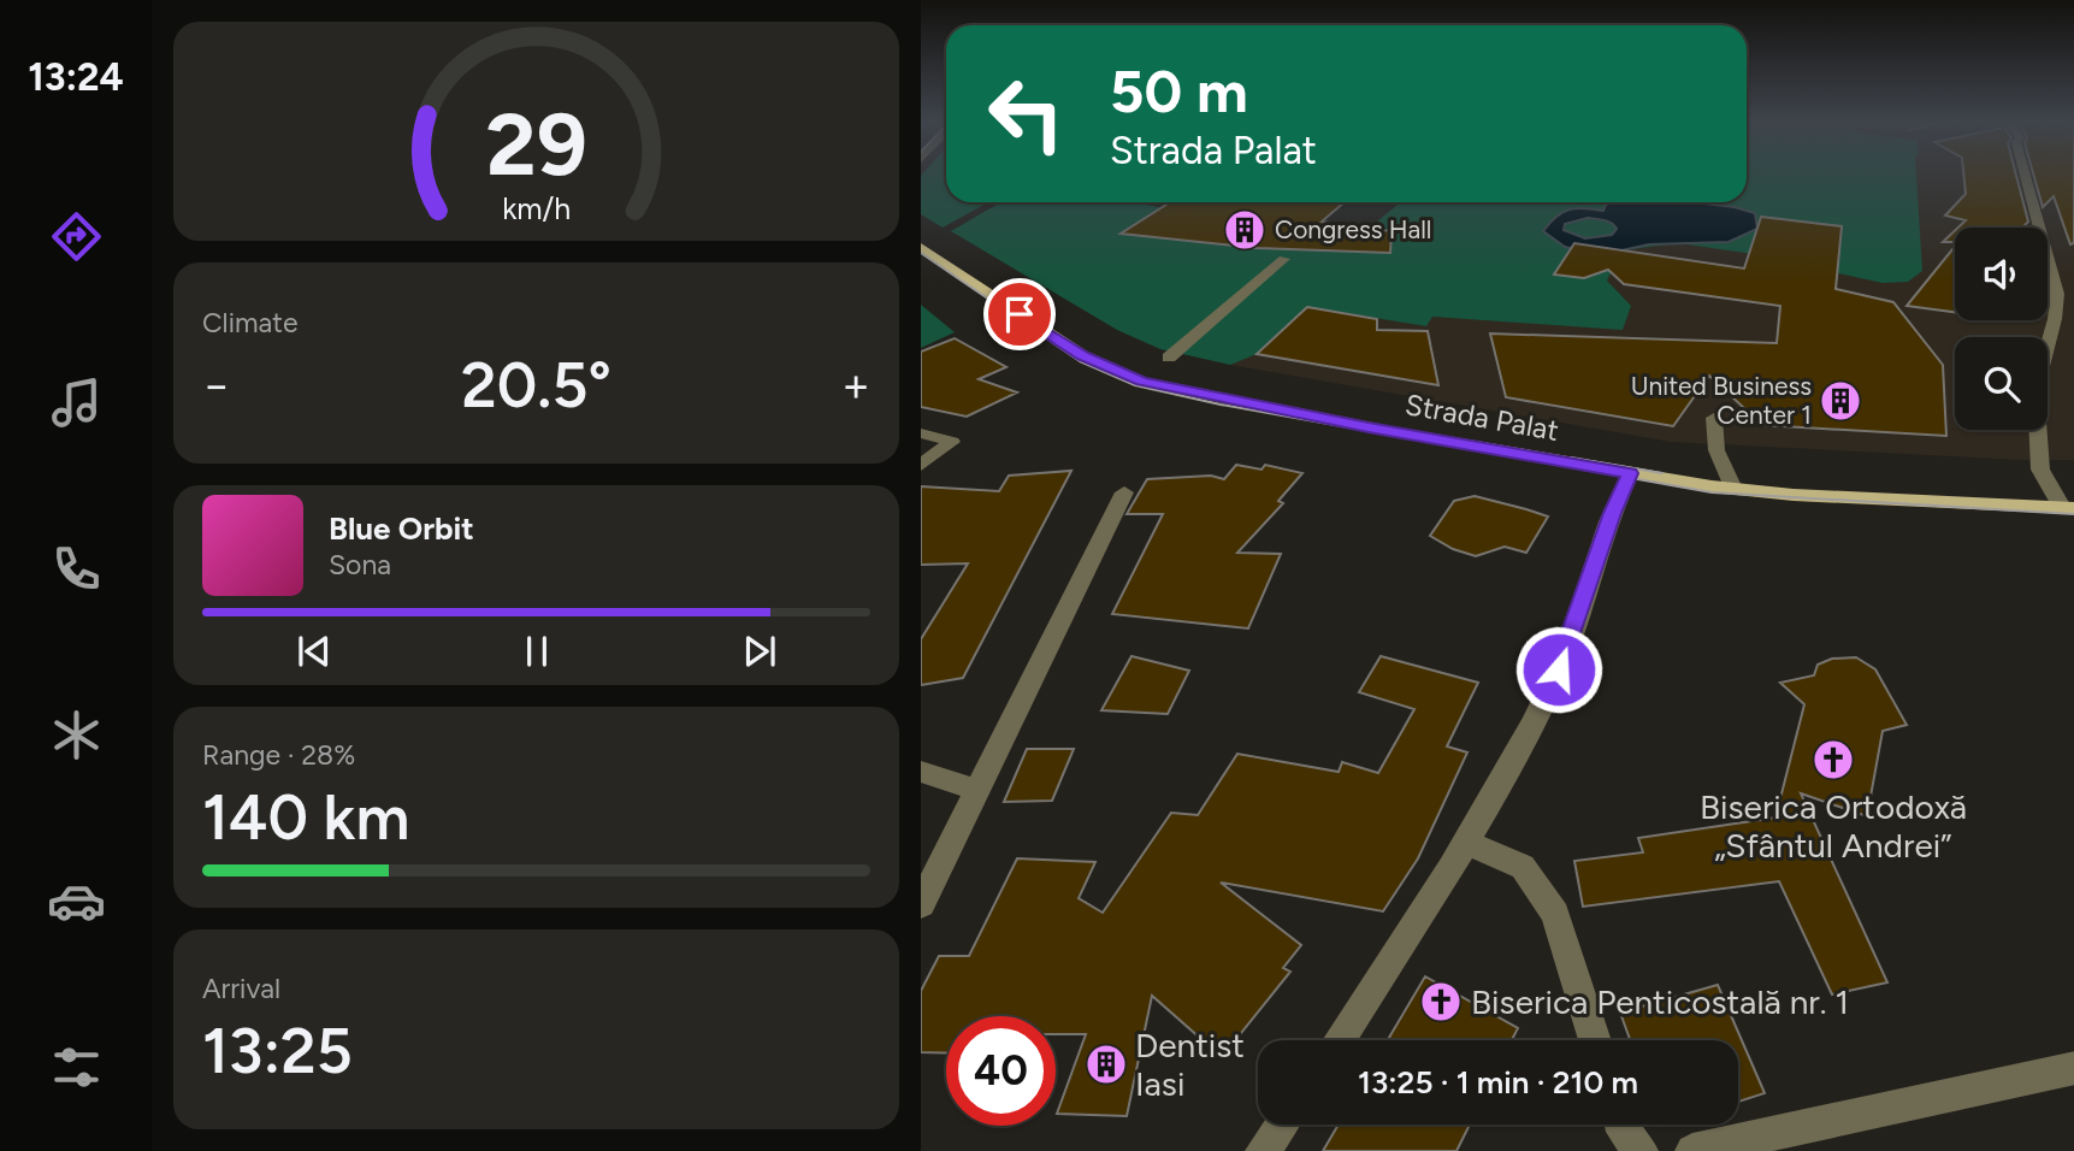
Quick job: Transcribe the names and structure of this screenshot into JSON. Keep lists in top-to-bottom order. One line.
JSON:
{"streets":{"main road":["Strada Palat"]},"places":{"building":["Congress Hall","United Business Center 1","Dentist Iasi"],"church":["Biserica Ortodoxă „Sfântul Andrei”","Biserica Penticostală nr. 1"]},"page":{"tabs":"13:24","turn":["50 m","Strada Palat"],"tile":["Climate",["Range · 28%","140 km"],["Arrival","13:25"]],"heat":["−","20.5°","+"],"song":["Blue Orbit","Sona"],"limit":"40","trip":"13:25 · 1 min · 210 m","gauge":["29","km/h"]}}
